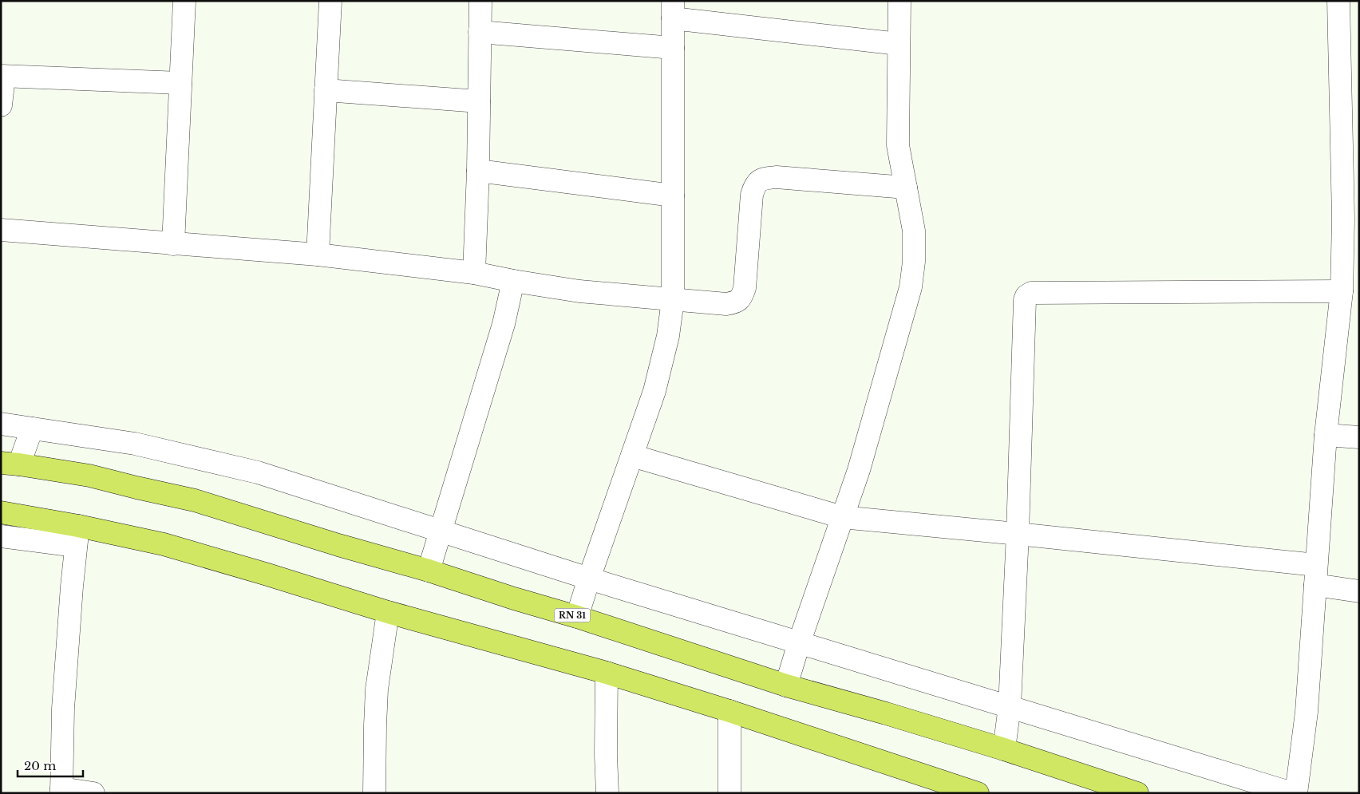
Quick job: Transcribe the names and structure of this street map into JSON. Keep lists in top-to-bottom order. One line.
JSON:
{"streets":{"highway":["RN 31"]},"scale_bar":"20 m"}
